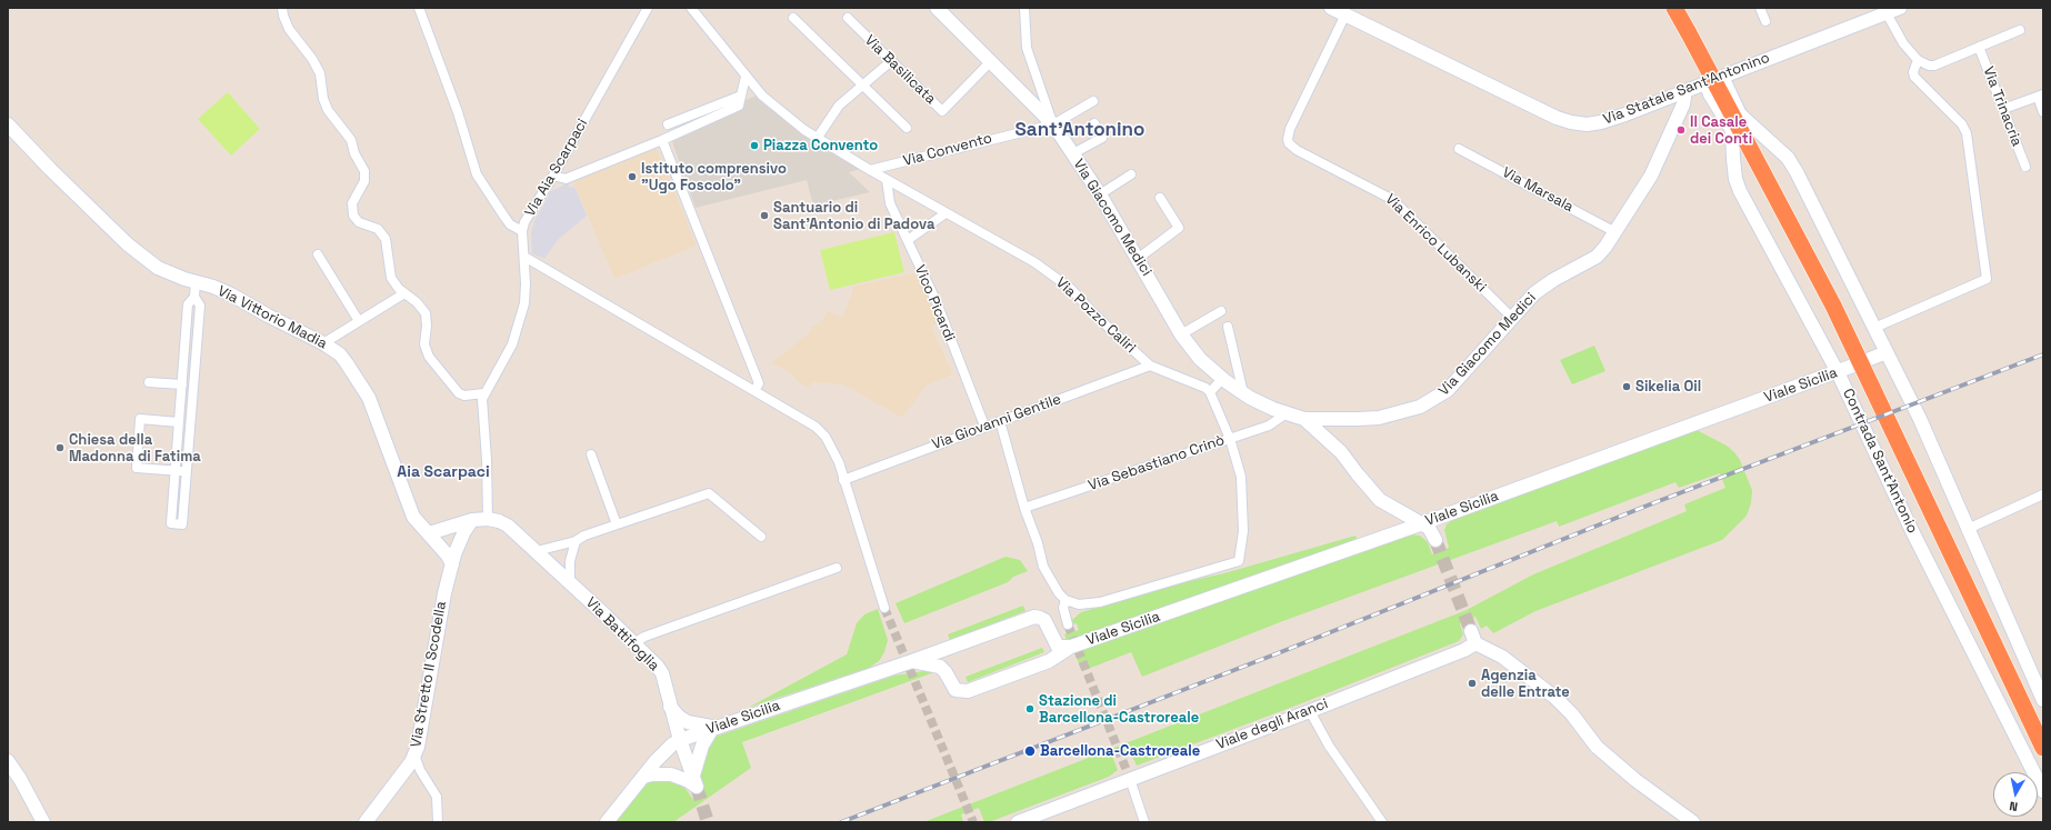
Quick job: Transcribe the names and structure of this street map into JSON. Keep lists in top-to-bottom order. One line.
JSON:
{"streets":{"street":["Via Basilicata","Via Statale Sant'Antonino","Via Trinacria","Via Convento","Via Aia Scarpaci","Via Marsala","Via Giacomo Medici","Via Enrico Lubanski","Vico Picardi","Via Pozzo Caliri","Via Vittorio Madia","Viale Sicilia","Via Giovanni Gentile","Contrada Sant'Antonio","Via Sebastiano Crinò","Via Battifoglia","Via Stretto II Scodella","Viale degli Aranci"]},"crossings":[["Via Basilicata","Via Giacomo Medici"],["Via Statale Sant'Antonino","Via Giacomo Medici"],["Via Statale Sant'Antonino","Via Enrico Lubanski"],["Via Statale Sant'Antonino","Contrada Sant'Antonio"],["Via Convento","Via Giacomo Medici"],["Via Convento","Via Pozzo Caliri"],["Via Aia Scarpaci","Via Battifoglia"],["Via Marsala","Via Giacomo Medici"],["Via Giacomo Medici","Via Enrico Lubanski"],["Via Giacomo Medici","Via Sebastiano Crinò"],["Vico Picardi","Via Pozzo Caliri"],["Vico Picardi","Via Giovanni Gentile"],["Via Pozzo Caliri","Via Giovanni Gentile"],["Via Vittorio Madia","Via Stretto II Scodella"],["Viale Sicilia","Contrada Sant'Antonio"],["Viale Sicilia","Via Battifoglia"]],"districts":["Sant'Antonino","Aia Scarpaci"],"places":["Il Casale dei Conti","Piazza Convento","Istituto comprensivo \"Ugo Foscolo\"","Santuario di Sant'Antonio di Padova","Sikelia Oil","Chiesa della Madonna di Fatima","Agenzia delle Entrate","Stazione di Barcellona-Castroreale","Barcellona-Castroreale"],"north":"bottom"}
